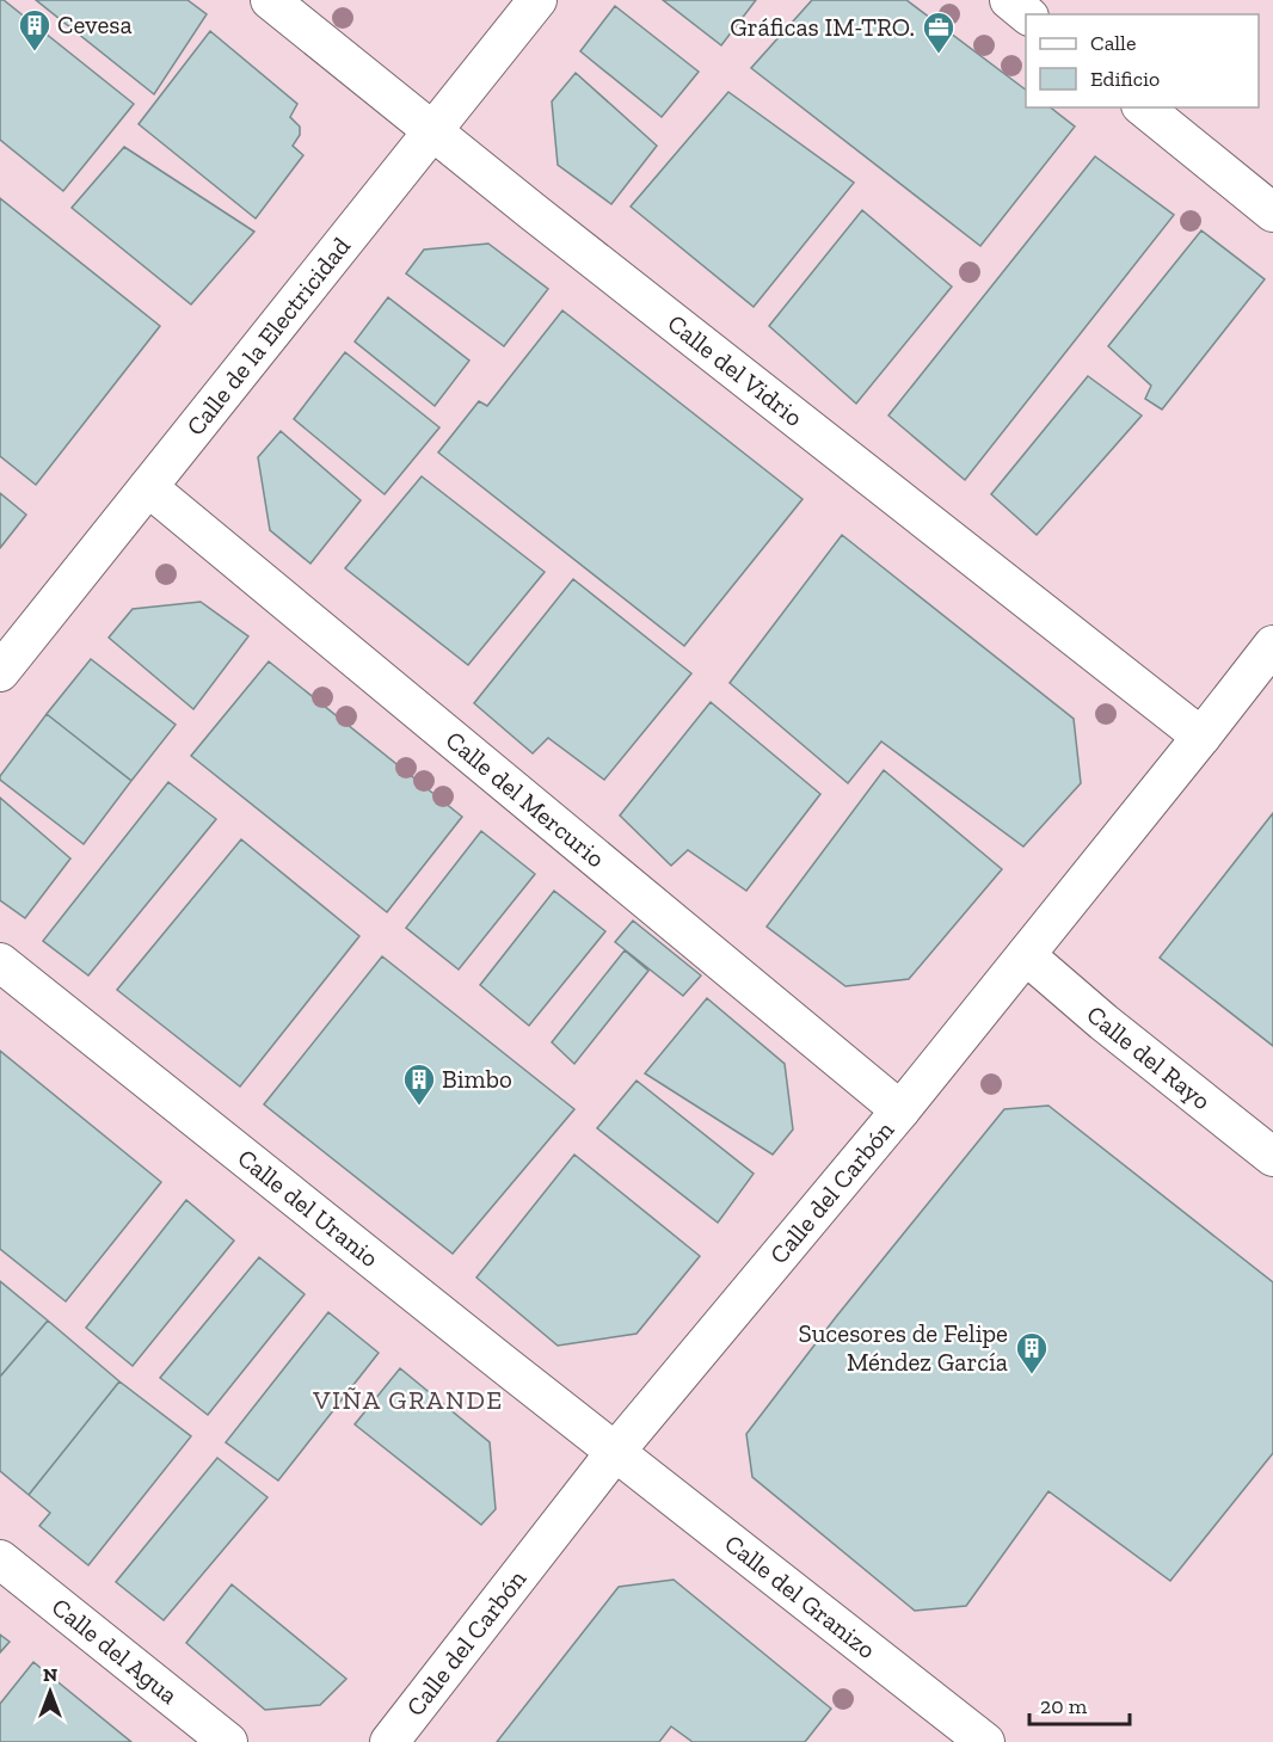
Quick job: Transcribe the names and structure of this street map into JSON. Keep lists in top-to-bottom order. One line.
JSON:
{"streets":{"street":["Calle de la Electricidad","Calle del Vidrio","Calle del Mercurio","Calle del Rayo","Calle del Carbón","Calle del Uranio","Calle del Granizo","Calle del Agua"]},"crossings":[["Calle de la Electricidad","Calle del Vidrio"],["Calle de la Electricidad","Calle del Mercurio"],["Calle del Vidrio","Calle del Carbón"],["Calle del Mercurio","Calle del Carbón"],["Calle del Rayo","Calle del Carbón"],["Calle del Carbón","Calle del Uranio"],["Calle del Carbón","Calle del Granizo"],["Calle del Uranio","Calle del Granizo"]],"districts":["VIÑA GRANDE"],"places":{"building":["Cevesa","Bimbo","Sucesores de Felipe Méndez García"],"office":["Gráficas IM-TRO."]},"legend":["Calle","Edificio"],"scale_bar":"20 m","north":"top"}
